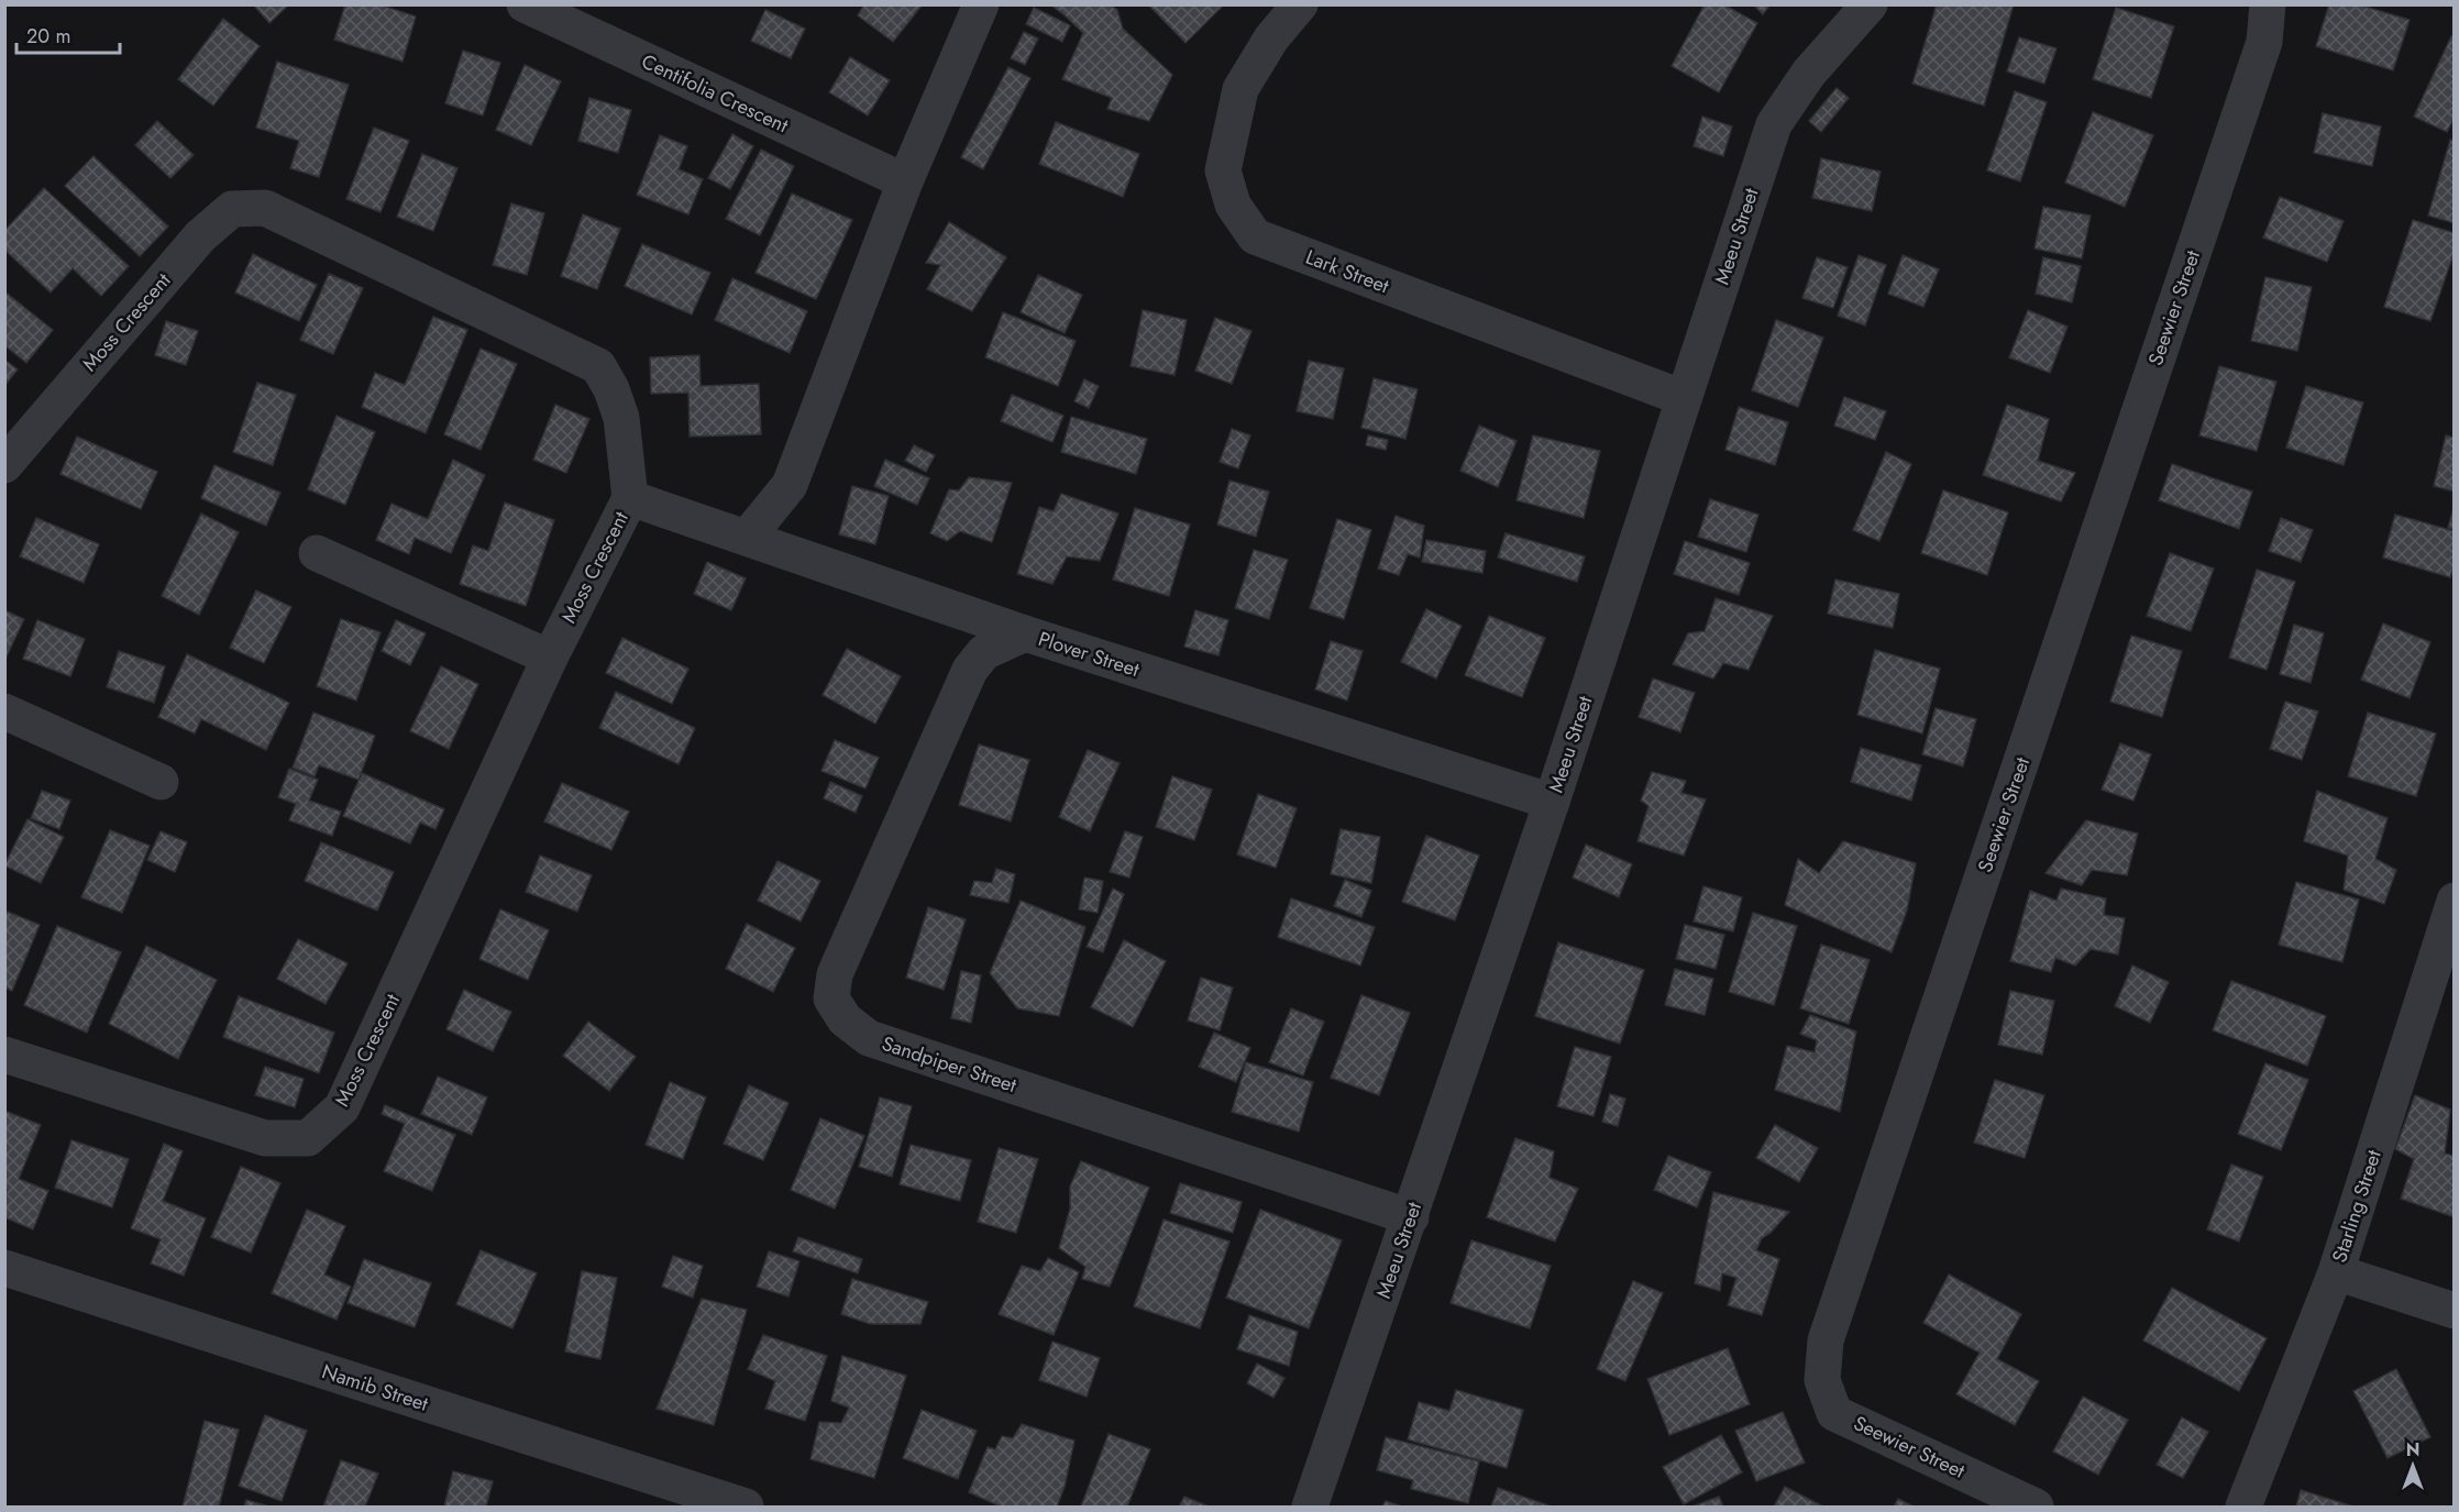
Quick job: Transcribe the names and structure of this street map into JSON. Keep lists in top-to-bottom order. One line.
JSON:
{"streets":{"street":["Centifolia Crescent","Meeu Street","Lark Street","Seewier Street","Moss Crescent","Plover Street","Sandpiper Street","Starling Street","Namib Street"]},"crossings":[["Meeu Street","Lark Street"],["Meeu Street","Plover Street"],["Meeu Street","Sandpiper Street"],["Moss Crescent","Plover Street"],["Plover Street","Sandpiper Street"]],"scale_bar":"20 m","north":"top"}
